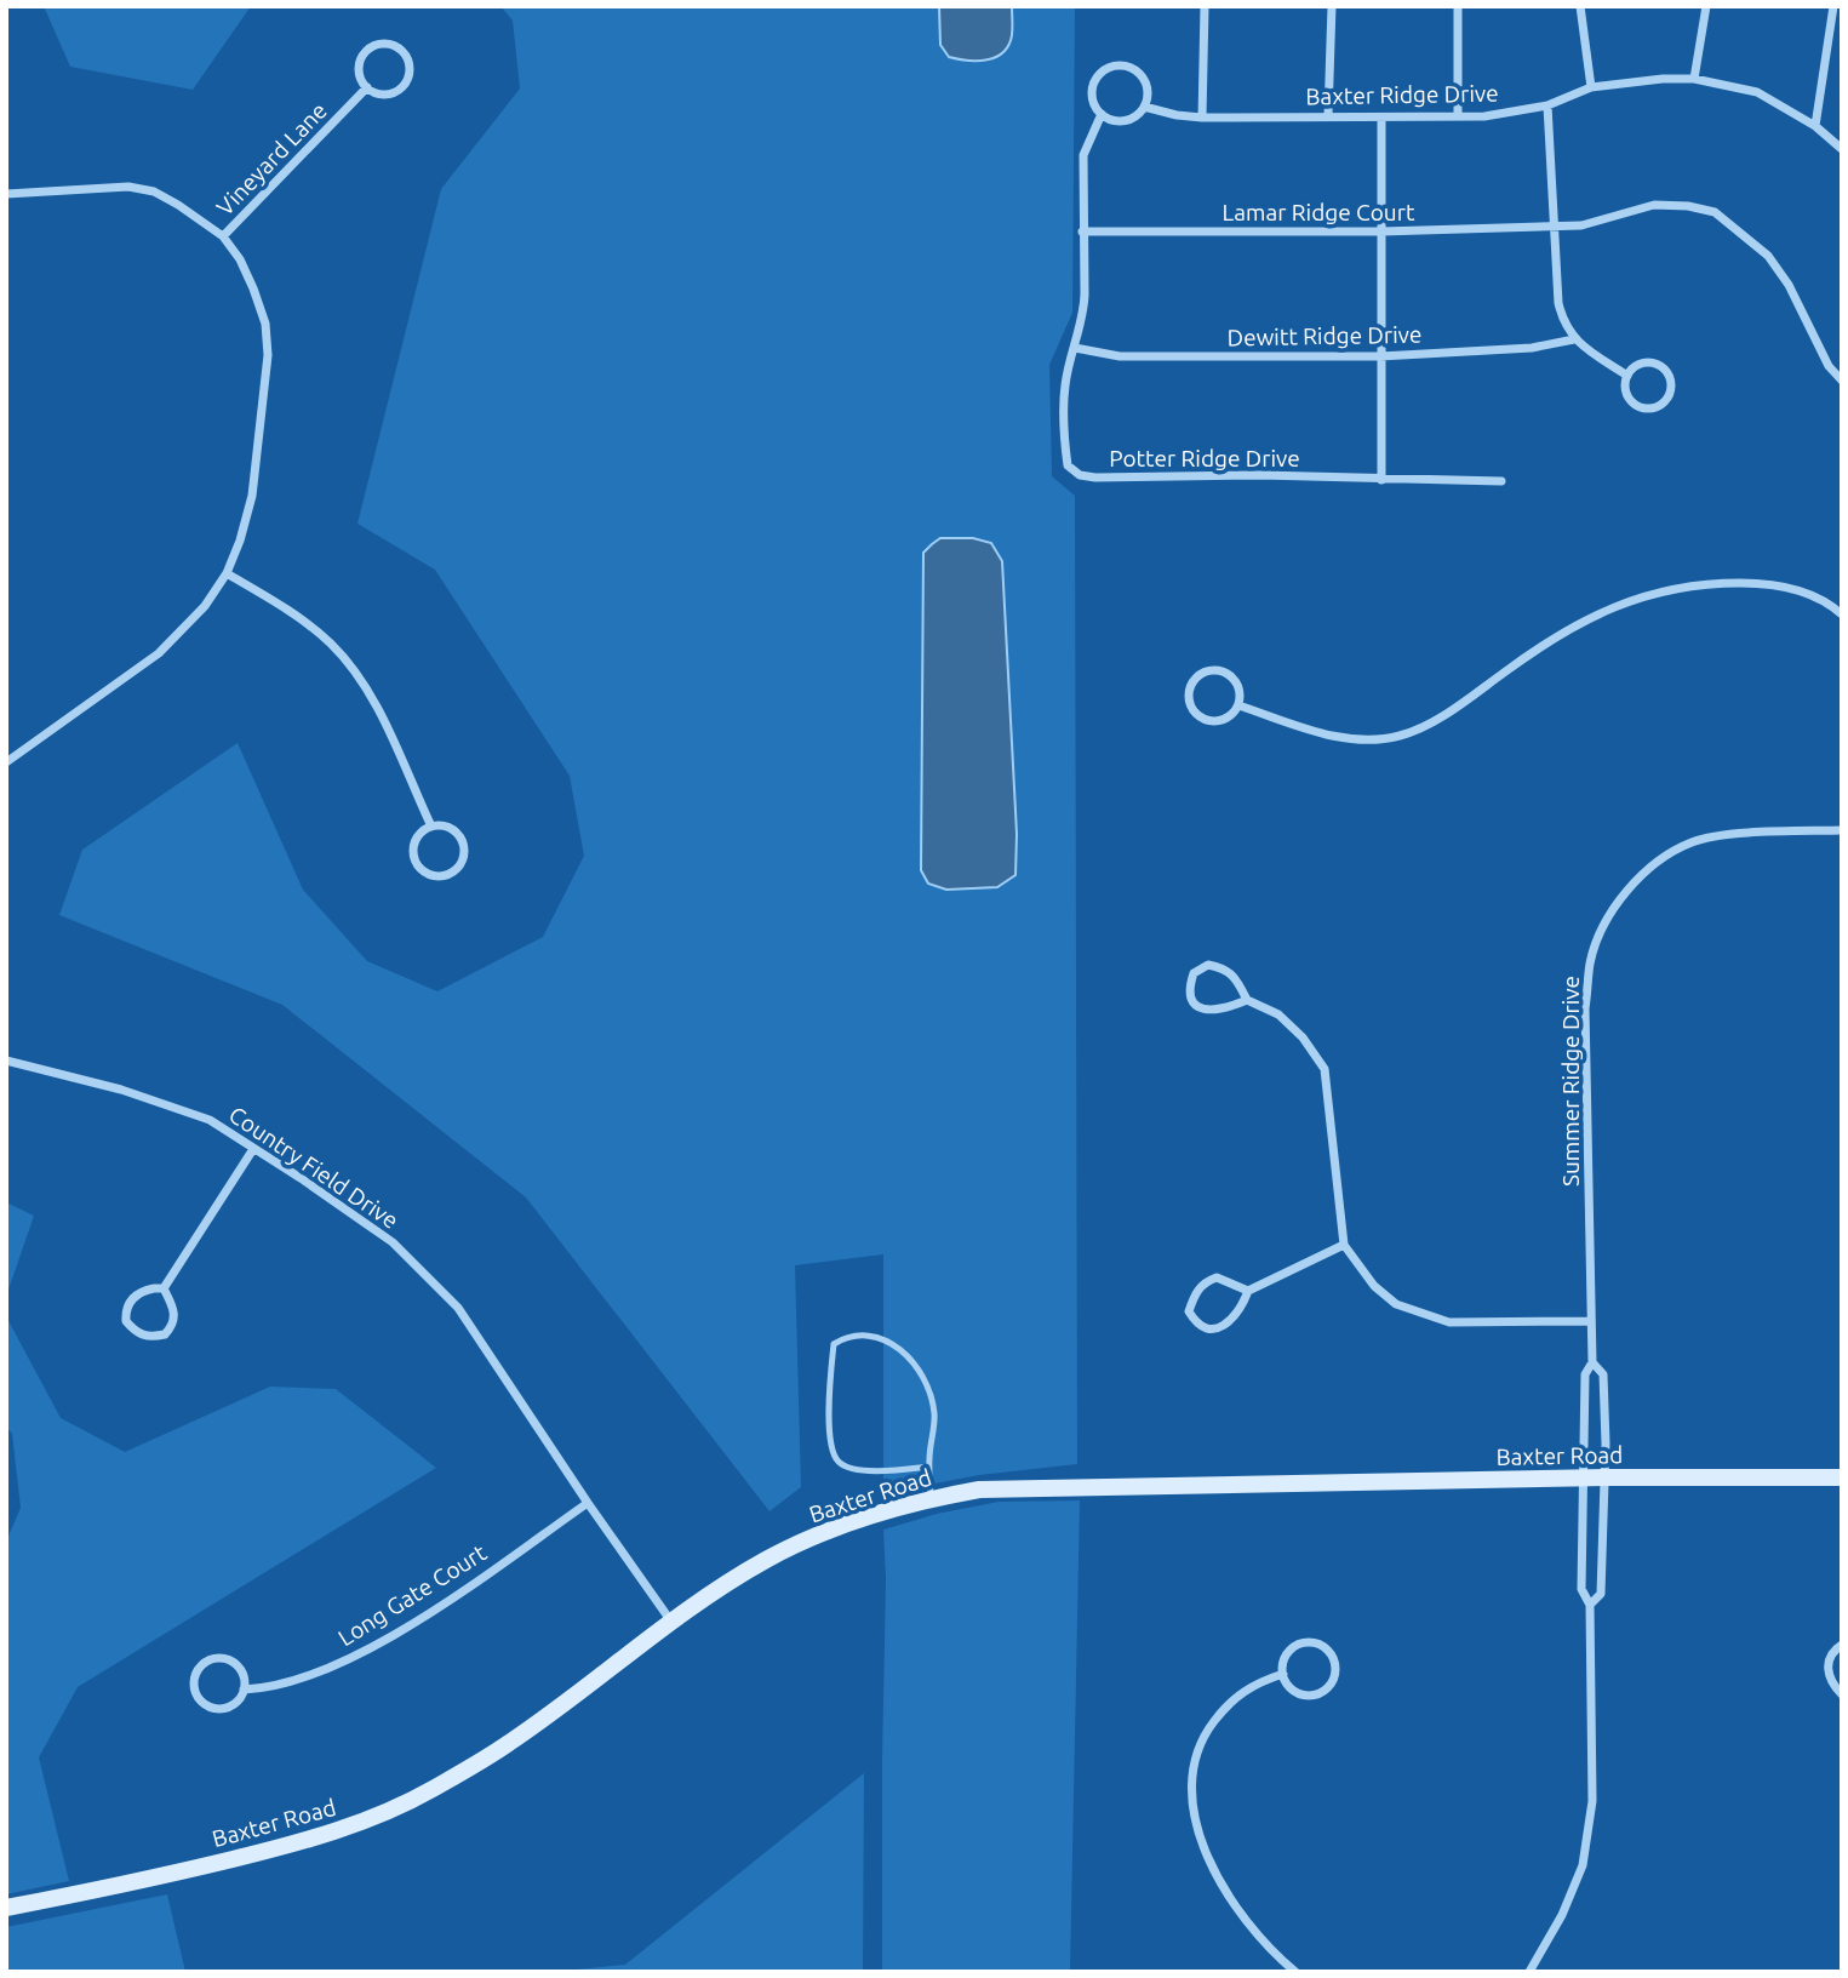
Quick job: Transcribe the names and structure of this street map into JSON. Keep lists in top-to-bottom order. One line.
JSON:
{"streets":{"main road":["Baxter Road"],"street":["Baxter Ridge Drive","Vineyard Lane","Lamar Ridge Court","Dewitt Ridge Drive","Potter Ridge Drive","Summer Ridge Drive","Country Field Drive","Long Gate Court"]},"crossings":[["Baxter Ridge Drive","Potter Ridge Drive"],["Lamar Ridge Court","Potter Ridge Drive"],["Dewitt Ridge Drive","Potter Ridge Drive"],["Summer Ridge Drive","Baxter Road"],["Country Field Drive","Baxter Road"],["Country Field Drive","Long Gate Court"]]}
